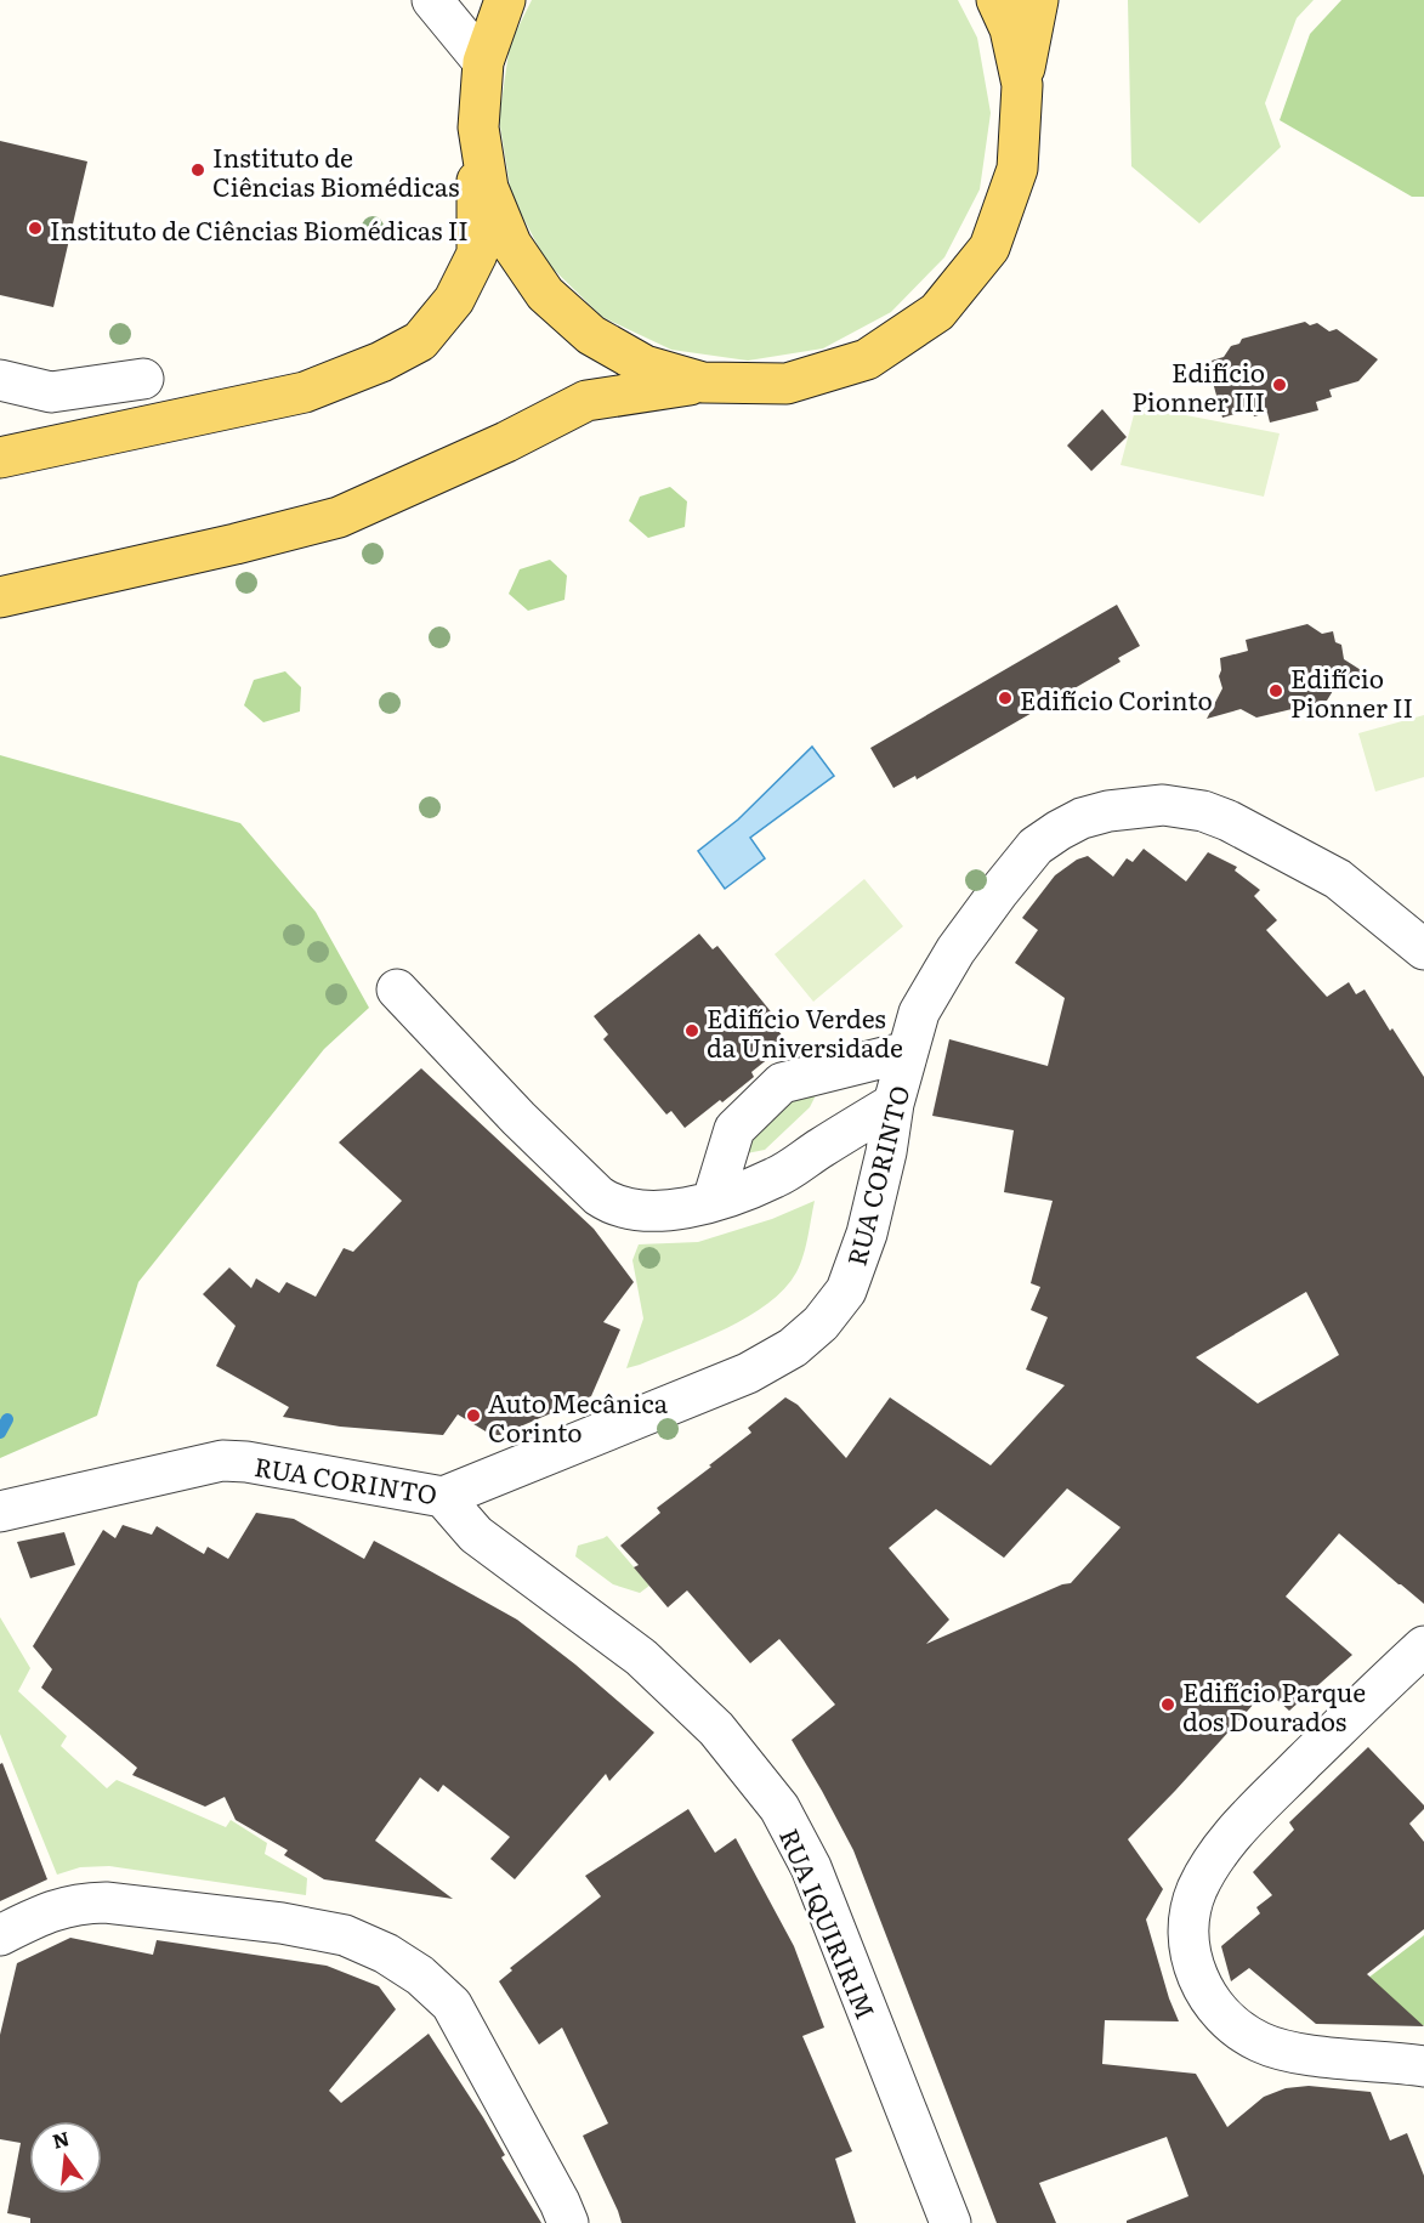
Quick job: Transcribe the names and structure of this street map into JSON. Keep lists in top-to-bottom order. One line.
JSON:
{"streets":{"street":["RUA CORINTO","RUA IQUIRIRIM"]},"crossings":[["RUA CORINTO","RUA IQUIRIRIM"]],"places":["Instituto de Ciências Biomédicas","Instituto de Ciências Biomédicas II","Edifício Pionner III","Edifício Pionner II","Edifício Corinto","Edifício Verdes da Universidade","Auto Mecânica Corinto","Edifício Parque dos Dourados"],"north":"top"}
